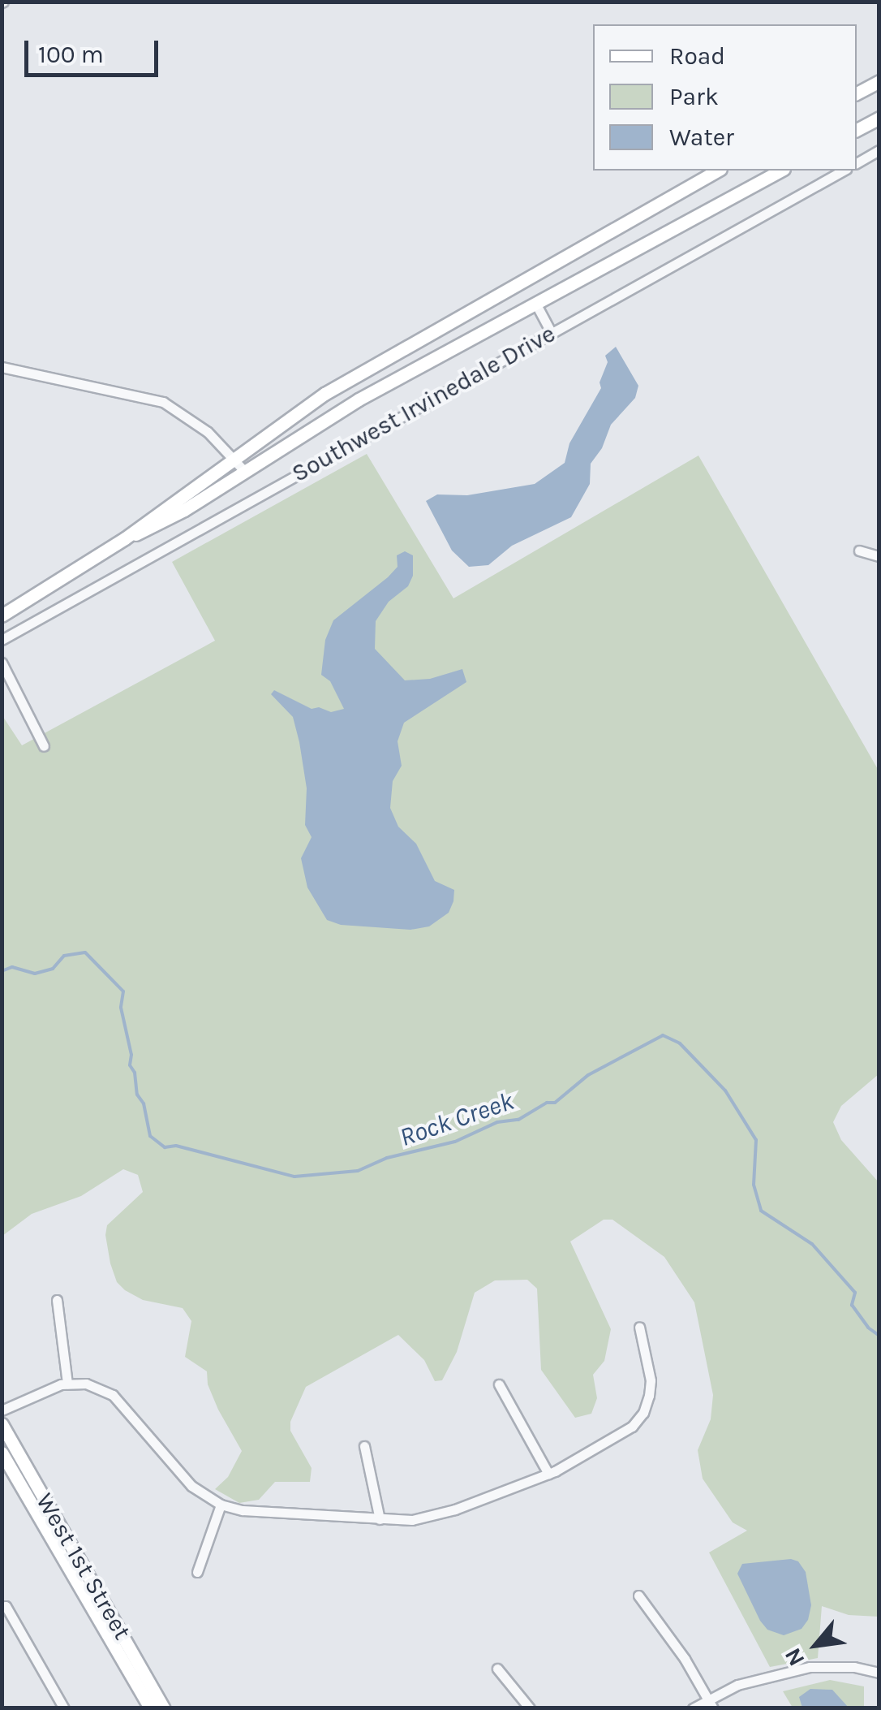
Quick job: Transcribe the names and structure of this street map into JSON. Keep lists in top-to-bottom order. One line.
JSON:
{"streets":{"main road":["Southwest Irvinedale Drive","West 1st Street"]},"water":["Rock Creek"],"legend":["Road","Park","Water"],"scale_bar":"100 m","north":"bottom left"}
